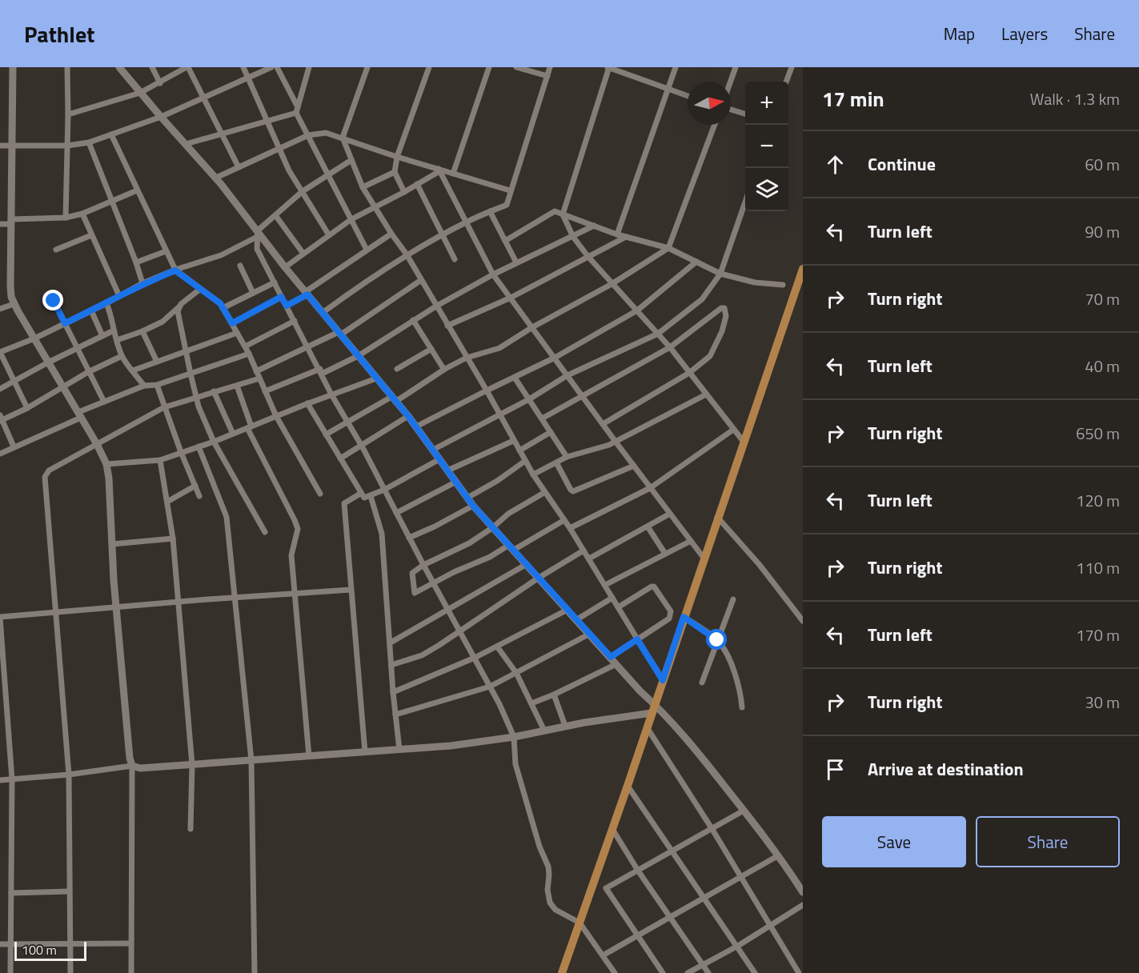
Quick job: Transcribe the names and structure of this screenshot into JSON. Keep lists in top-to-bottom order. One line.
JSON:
{"scale_bar":"100 m","north":"right","page":{"header":"Pathlet","nav":["Map","Layers","Share"],"heading":["17 min","Walk · 1.3 km"],"map_buttons":["+","−"],"list":[["Continue","60 m"],["Turn left","90 m"],["Turn right","70 m"],["Turn left","40 m"],["Turn right","650 m"],["Turn left","120 m"],["Turn right","110 m"],["Turn left","170 m"],["Turn right","30 m"],"Arrive at destination"],"buttons":["Save","Share"],"scale":"100 m"}}
